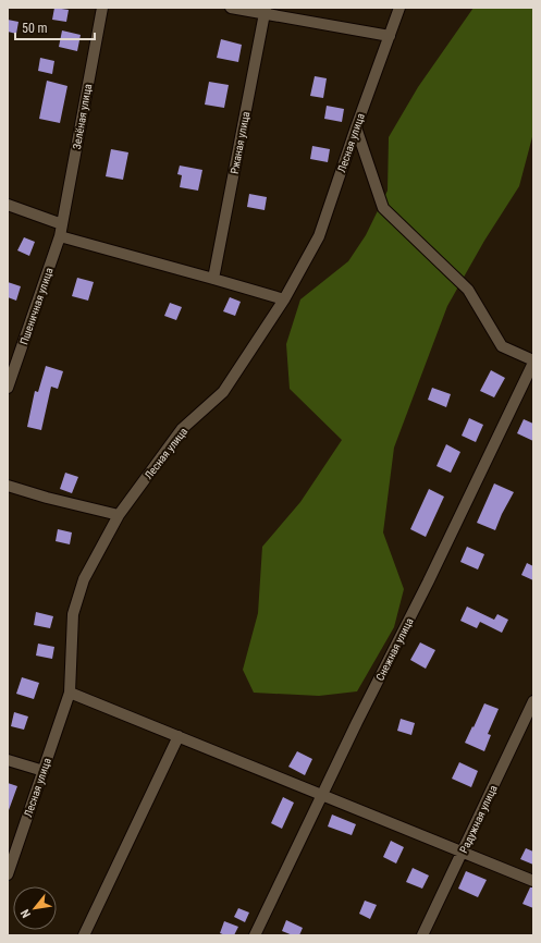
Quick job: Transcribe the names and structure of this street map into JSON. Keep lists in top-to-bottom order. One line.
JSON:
{"streets":{"street":["Зелёная улица","Ржаная улица","Лесная улица","Пшеничная улица","Снежная улица","Радужная улица"]},"crossings":[["Зелёная улица","Пшеничная улица"]],"scale_bar":"50 m","north":"bottom left"}
